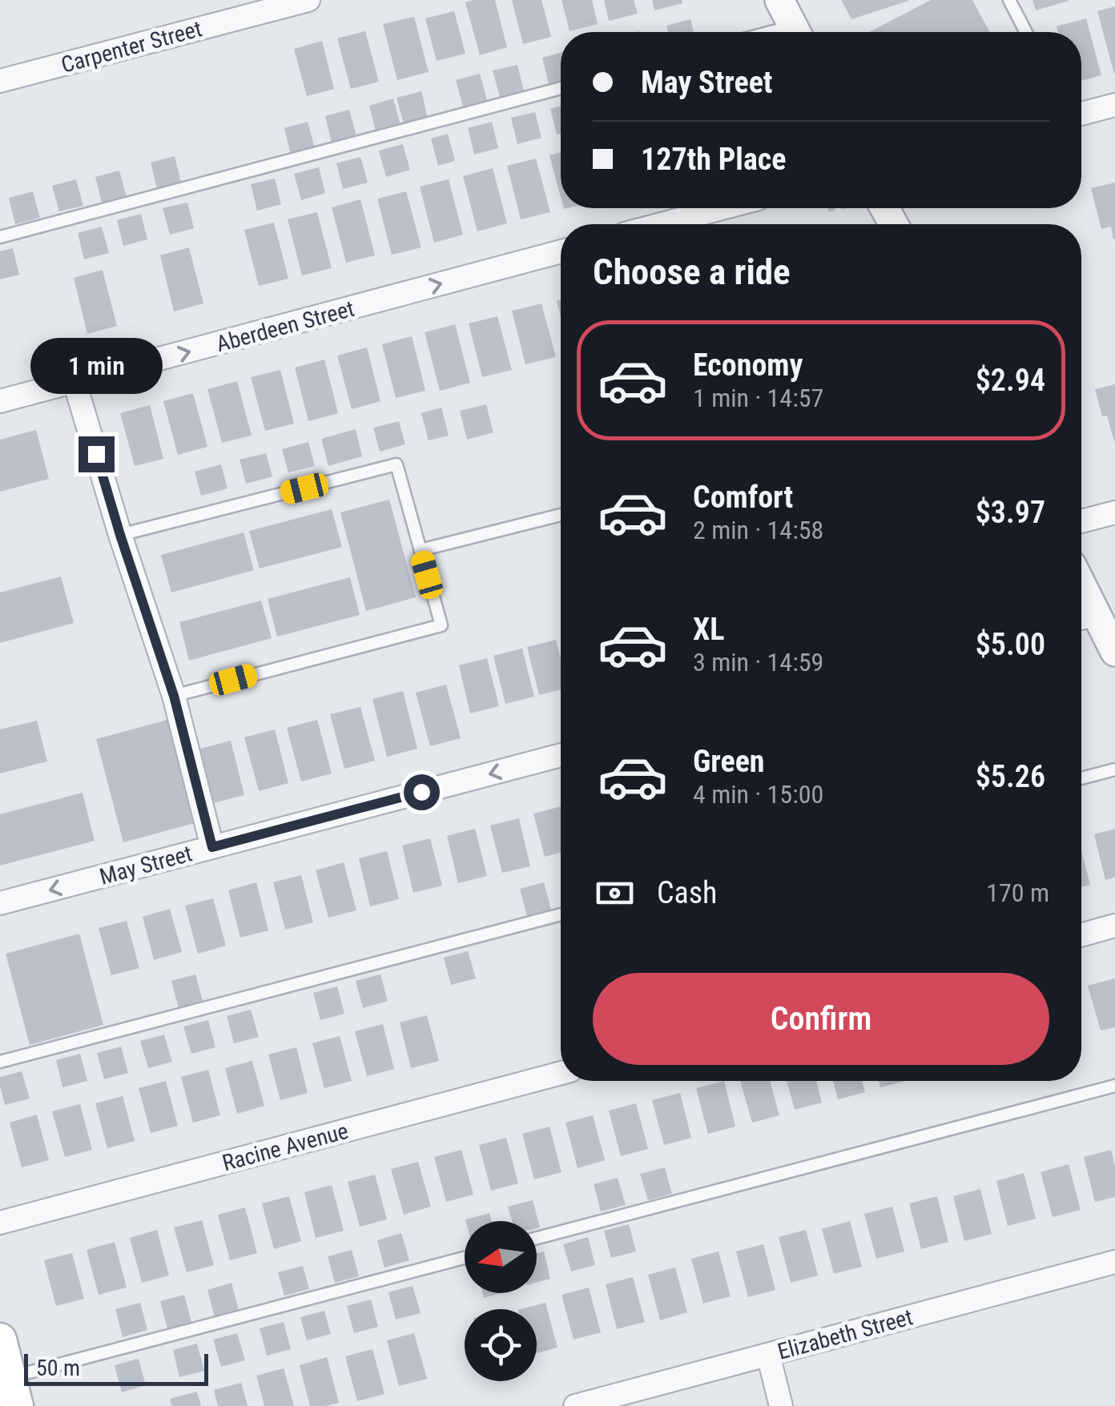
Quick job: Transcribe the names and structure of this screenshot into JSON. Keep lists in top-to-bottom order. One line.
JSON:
{"streets":{"street":["Carpenter Street","Aberdeen Street","May Street","Racine Avenue","Elizabeth Street"]},"one_way":["Aberdeen Street","May Street"],"scale_bar":"50 m","north":"left","page":{"banner":["May Street","127th Place"],"heading":"Choose a ride","list":[{"name":"Economy","note":"1 min · 14:57","value":"$2.94"},{"name":"Comfort","note":"2 min · 14:58","value":"$3.97"},{"name":"XL","note":"3 min · 14:59","value":"$5.00"},{"name":"Green","note":"4 min · 15:00","value":"$5.26"}],"bubble":"1 min","pay":["Cash","170 m"],"buttons":"Confirm","scale":"50 m"}}
